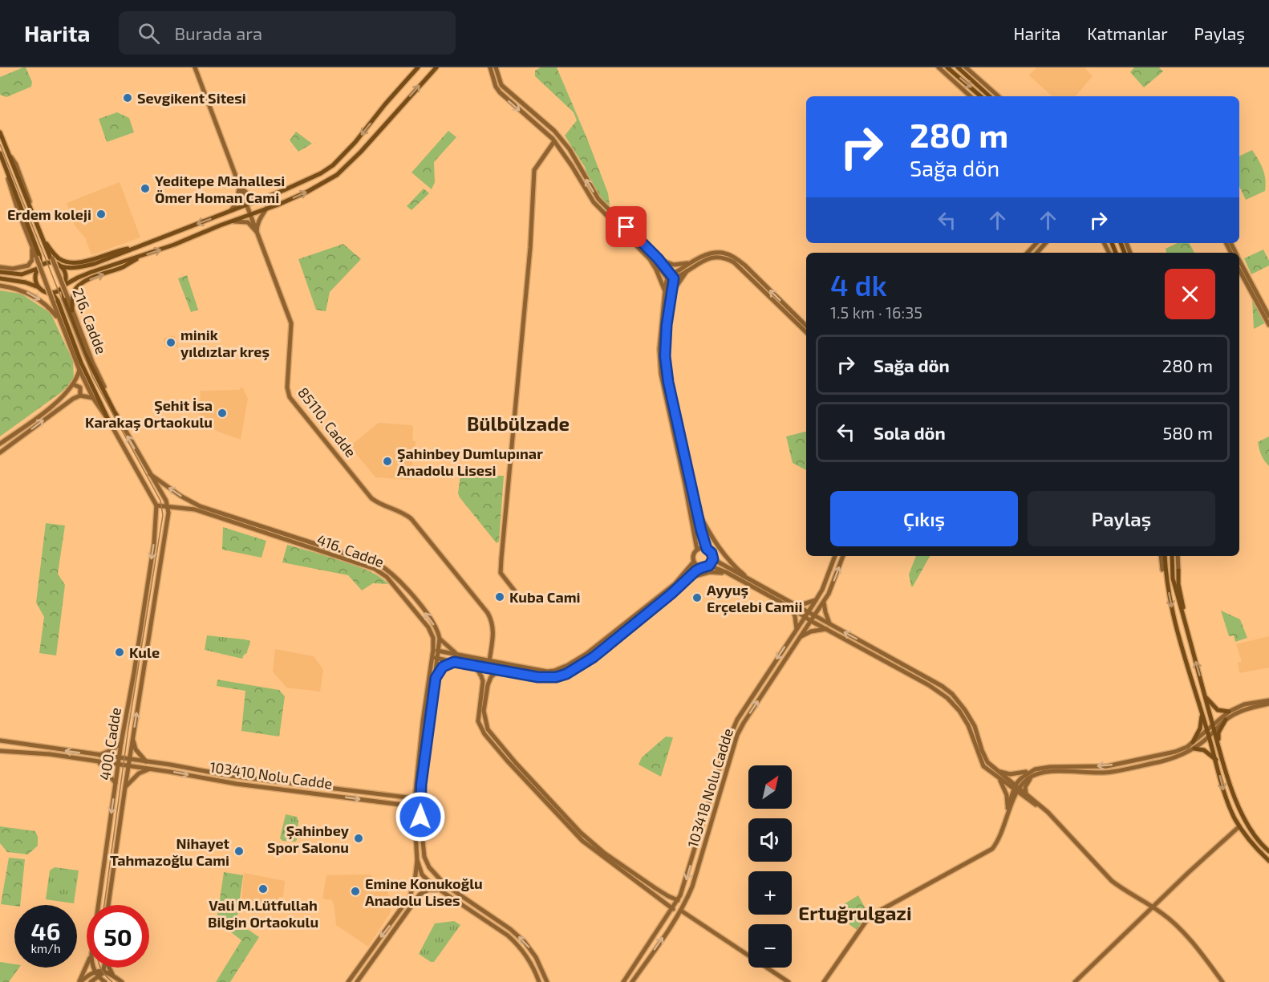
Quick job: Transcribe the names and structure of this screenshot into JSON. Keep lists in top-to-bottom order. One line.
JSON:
{"streets":{"main road":["216. Cadde","85110. Cadde","416. Cadde","400. Cadde","103410 Nolu Cadde","103418 Nolu Cadde"]},"crossings":[["216. Cadde","416. Cadde"],["216. Cadde","400. Cadde"],["416. Cadde","400. Cadde"],["416. Cadde","103410 Nolu Cadde"],["400. Cadde","103410 Nolu Cadde"]],"districts":["Bülbülzade","Ertuğrulgazi"],"places":["Sevgikent Sitesi","Yeditepe Mahallesi Ömer Homan Cami","Erdem koleji","minik yıldızlar kreş","Şehit İsa Karakaş Ortaokulu","Şahinbey Dumlupınar Anadolu Lisesi","Kuba Cami","Ayyuş Erçelebi Camii","Kule","Şahinbey Spor Salonu","Nihayet Tahmazoğlu Cami","Vali M.Lütfullah Bilgin Ortaokulu","Emine Konukoğlu Anadolu Lises"],"north":"top right","page":{"header":"Harita","search":"Burada ara","nav":["Harita","Katmanlar","Paylaş"],"turn":["280 m","Sağa dön"],"heading":["4 dk","1.5 km · 16:35"],"list":[{"name":"Sağa dön","value":"280 m"},{"name":"Sola dön","value":"580 m"}],"buttons":["Çıkış","Paylaş"],"map_buttons":["+","−"],"speed":"46 km/h","limit":"50"}}
